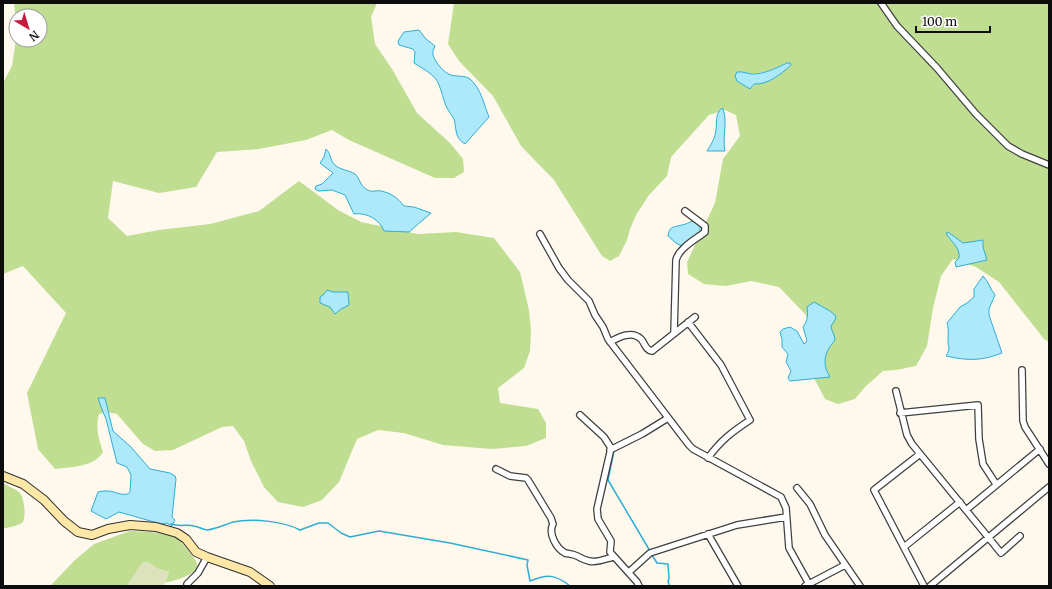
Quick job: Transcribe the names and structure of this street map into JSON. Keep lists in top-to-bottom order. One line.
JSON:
{"scale_bar":"100 m","north":"bottom right"}
